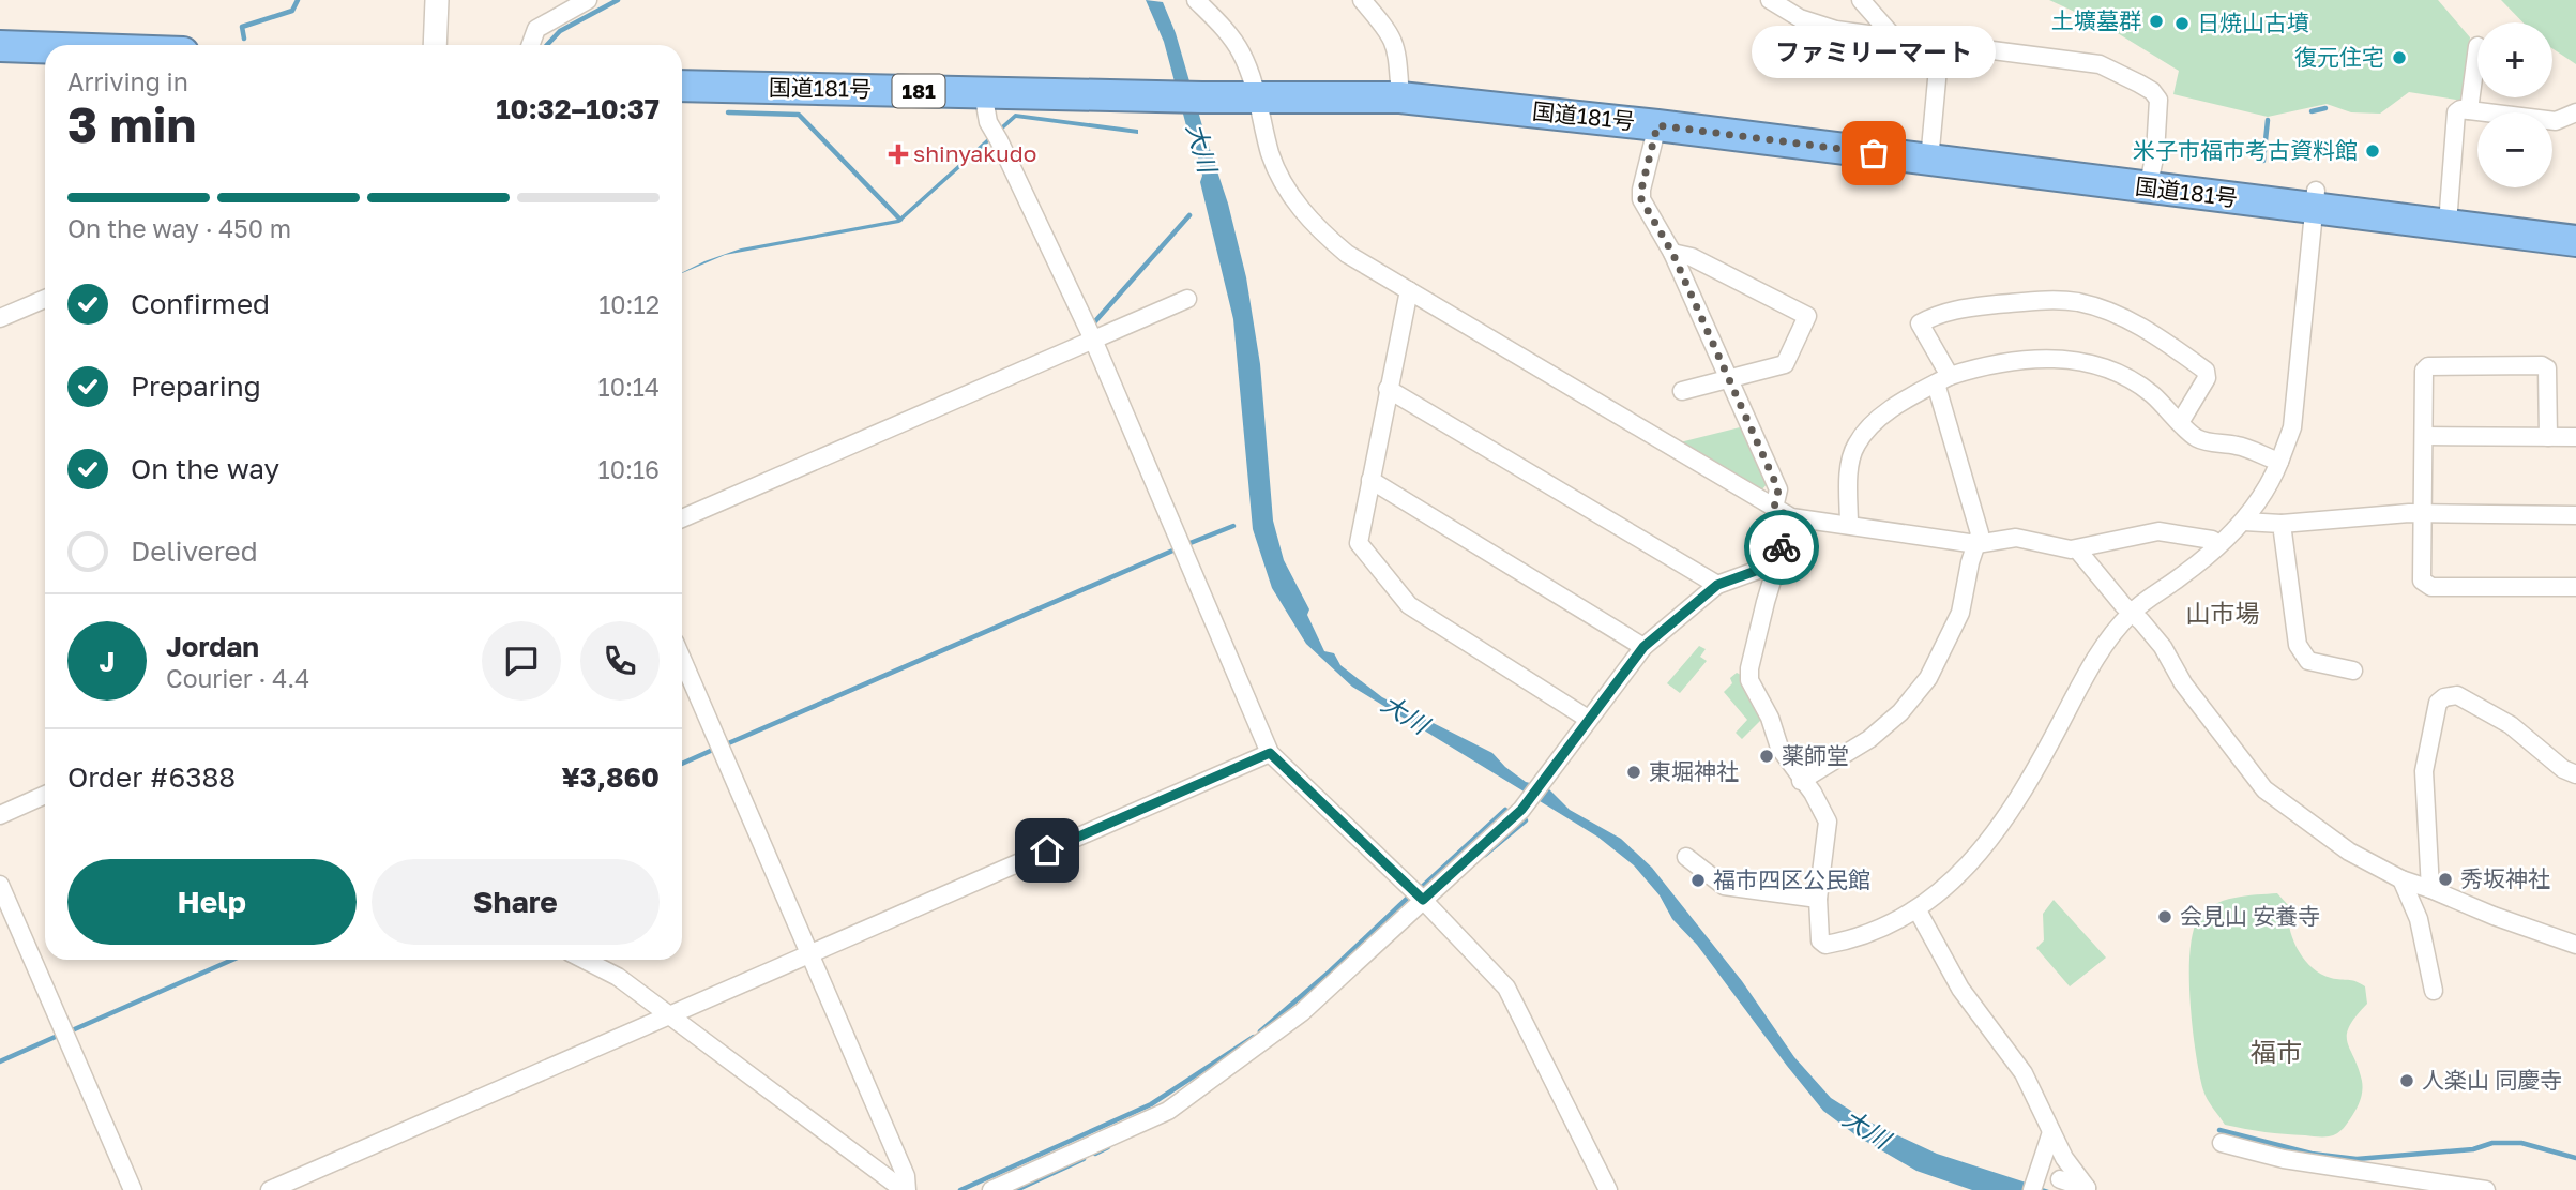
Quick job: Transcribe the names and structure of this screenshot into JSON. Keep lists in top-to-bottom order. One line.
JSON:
{"streets":{"highway":["国道181号","181"]},"districts":["山市場","福市"],"water":["大川"],"places":{"other":["土壙墓群","日焼山古墳","復元住宅","米子市福市考古資料館","ファミリーマート","薬師堂","東堀神社","秀坂神社","福市四区公民館","会見山 安養寺","人楽山 同慶寺"],"health":["shinyakudo"]},"page":{"map_buttons":["+","−"],"bubble":"ファミリーマート","heading":["3 min","Arriving in","10:32–10:37"],"panel":["Jordan","Courier · 4.4","Order #6388","¥3,860"],"bar":"On the way · 450 m","list":[["Confirmed","10:12"],["Preparing","10:14"],["On the way","10:16"],"Delivered"],"round":"J","buttons":["Help","Share"]}}
